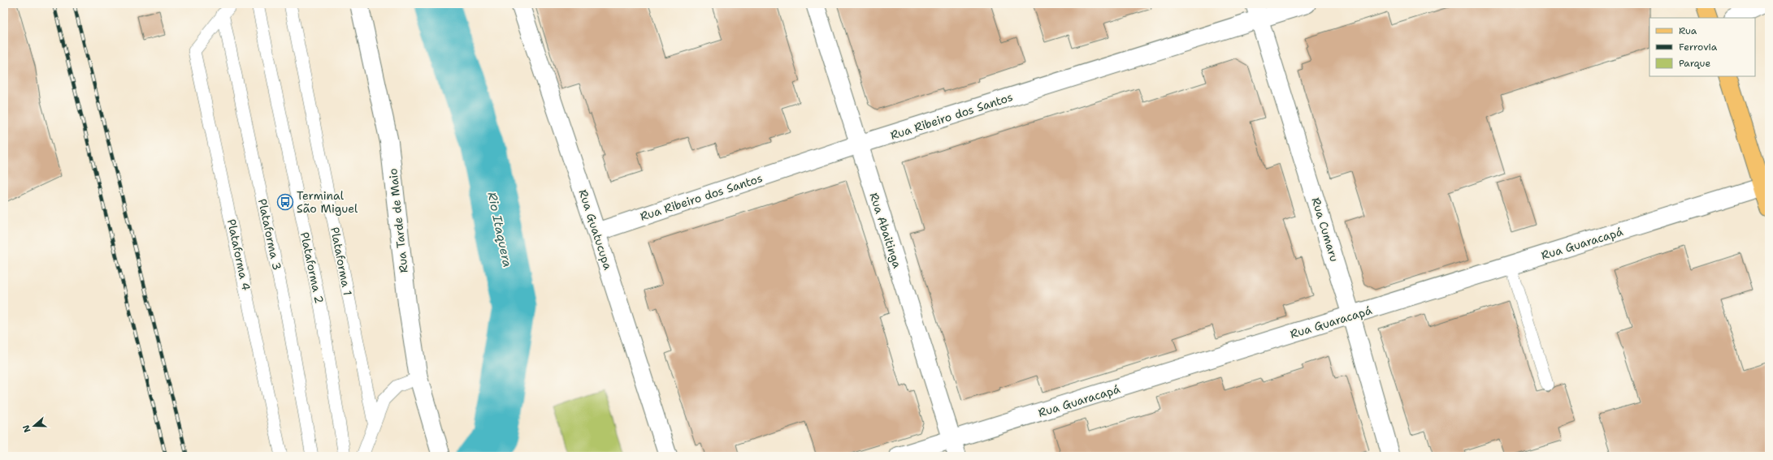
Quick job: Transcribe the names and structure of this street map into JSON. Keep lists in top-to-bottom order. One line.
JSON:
{"streets":{"street":["Rua Ribeiro dos Santos","Rua Tarde de Maio","Rua Guatucupa","Rua Cumaru","Rua Abaitinga","Rua Guaracapá"],"lane":["Plataforma 3","Plataforma 4","Plataforma 1","Plataforma 2"]},"crossings":[["Rua Ribeiro dos Santos","Rua Guatucupa"],["Rua Ribeiro dos Santos","Rua Cumaru"],["Rua Ribeiro dos Santos","Rua Abaitinga"],["Rua Cumaru","Rua Guaracapá"],["Rua Abaitinga","Rua Guaracapá"],["Plataforma 3","Plataforma 4"]],"water":["Rio Itaquera"],"places":{"bus stop":["Terminal São Miguel"]},"legend":["Rua","Ferrovia","Parque"],"north":"left"}
